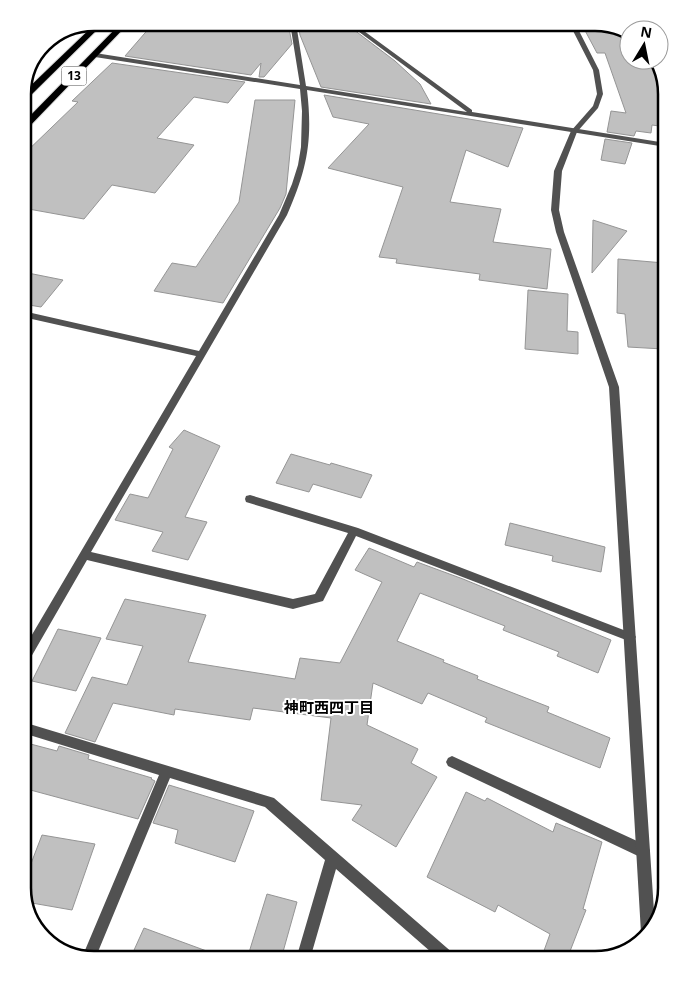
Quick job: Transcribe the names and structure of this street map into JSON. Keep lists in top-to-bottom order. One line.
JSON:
{"streets":{"highway":["13"]},"districts":["神町西四丁目"],"north":"top"}
